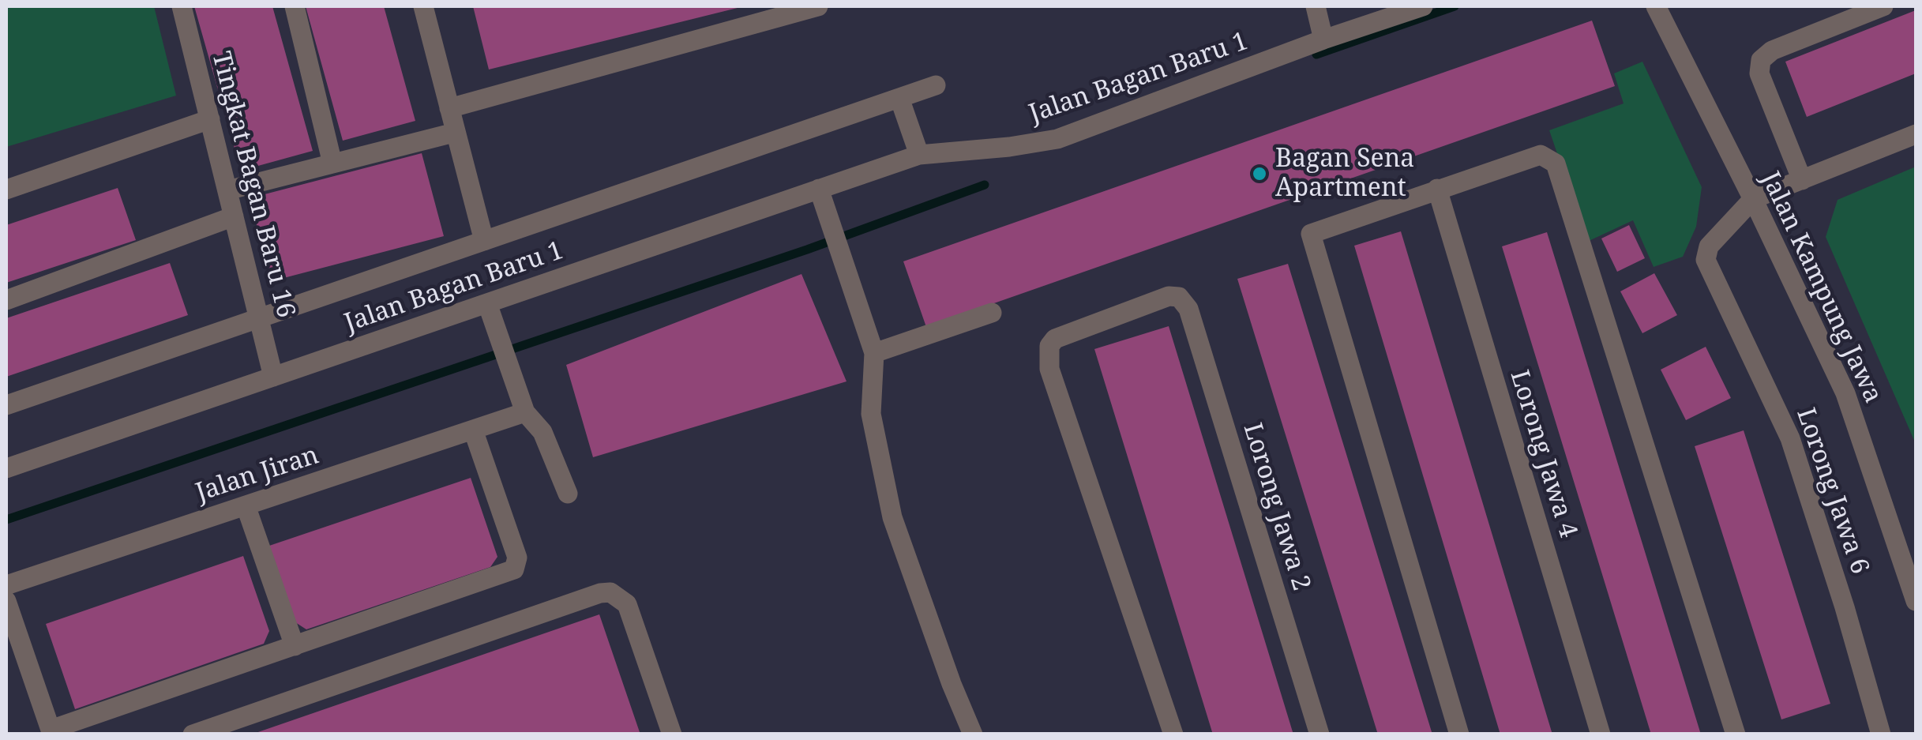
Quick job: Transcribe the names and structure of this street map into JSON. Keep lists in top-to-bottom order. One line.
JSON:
{"streets":{"street":["Jalan Bagan Baru 1","Tingkat Bagan Baru 16","Jalan Kampung Jawa","Lorong Jawa 4","Jalan Jiran","Lorong Jawa 6","Lorong Jawa 2"]},"crossings":[["Jalan Bagan Baru 1","Tingkat Bagan Baru 16"],["Jalan Kampung Jawa","Lorong Jawa 6"]],"places":["Bagan Sena Apartment"]}
